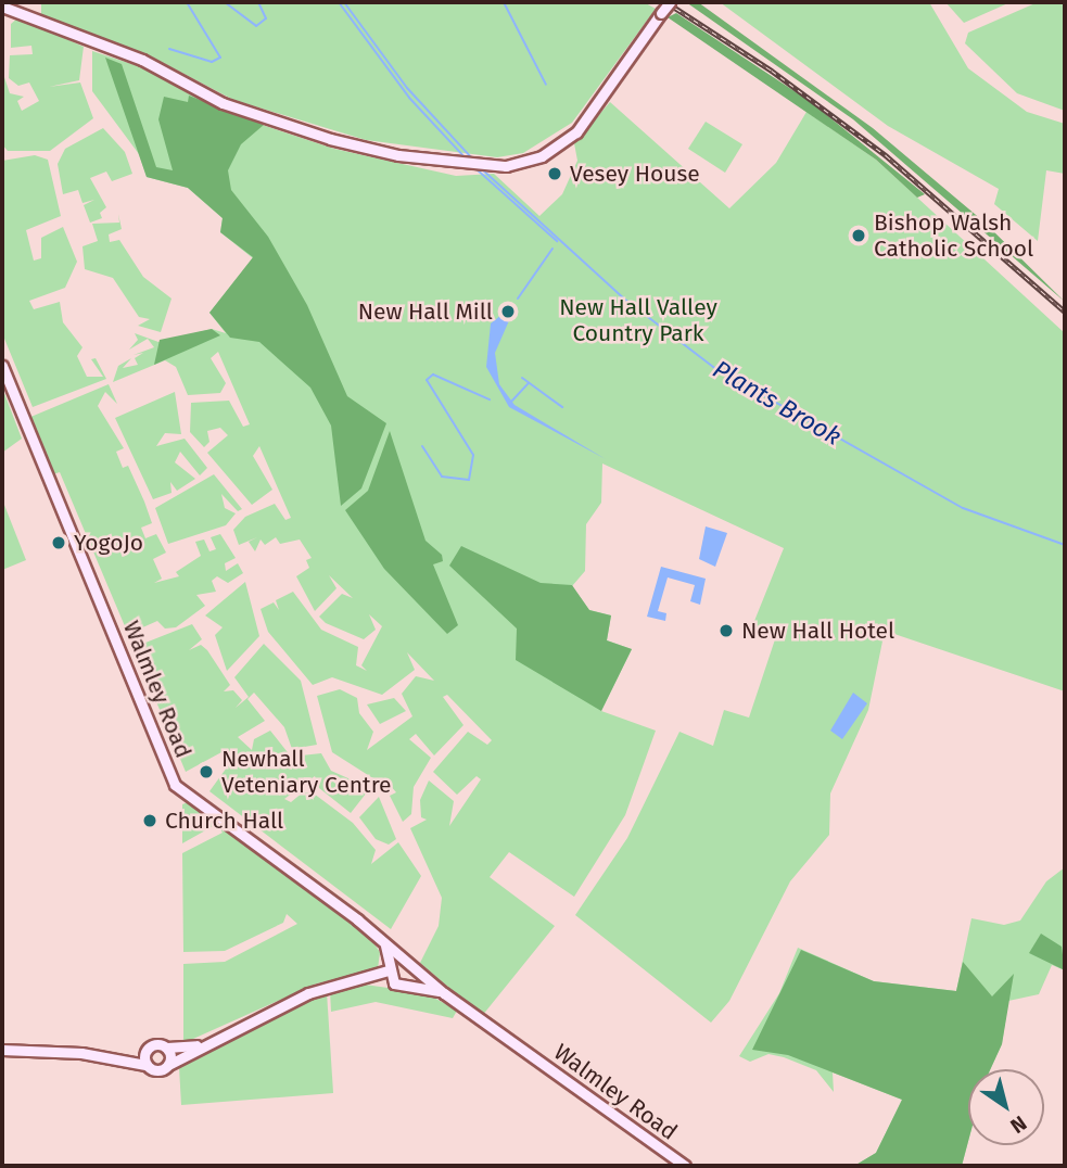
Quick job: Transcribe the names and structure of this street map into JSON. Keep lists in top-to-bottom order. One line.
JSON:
{"streets":{"street":["Walmley Road"]},"water":["Plants Brook"],"parks":["New Hall Valley Country Park"],"places":["Vesey House","Bishop Walsh Catholic School","New Hall Mill","YogoJo","New Hall Hotel","Newhall Veteniary Centre","Church Hall"],"north":"bottom right"}
